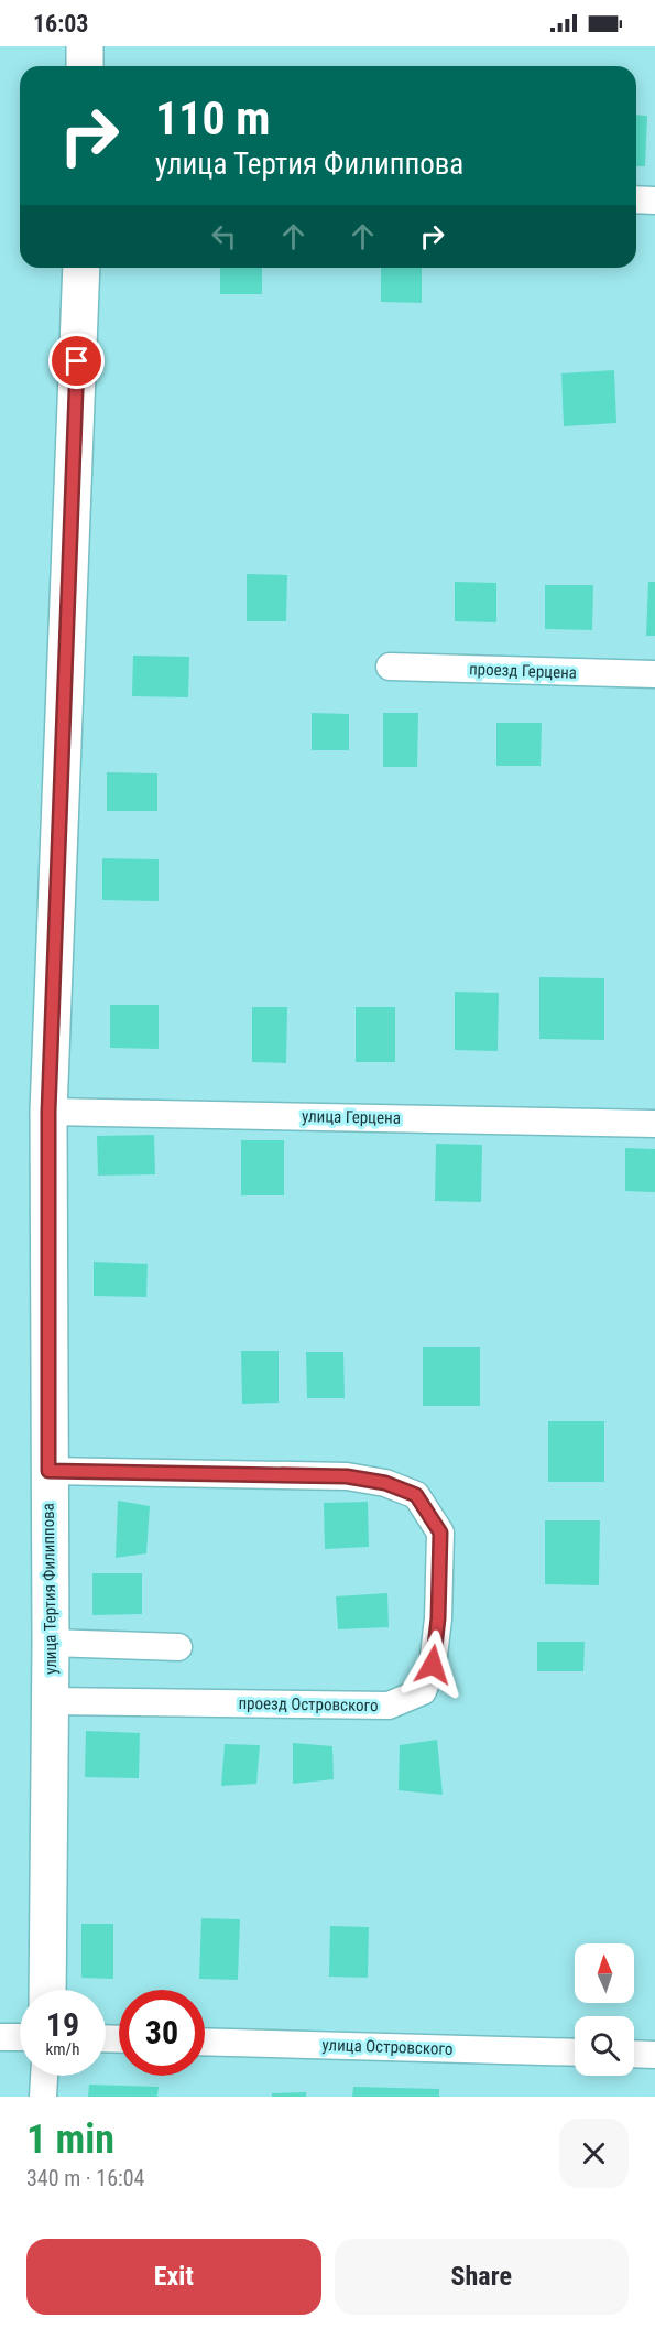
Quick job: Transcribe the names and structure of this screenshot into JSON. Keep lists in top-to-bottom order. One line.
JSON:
{"streets":{"street":["проезд Герцена","улица Герцена","улица Тертия Филиппова","проезд Островского","улица Островского"]},"crossings":[["улица Герцена","улица Тертия Филиппова"],["улица Тертия Филиппова","проезд Островского"]],"north":"top","page":{"status":"16:03","turn":["110 m","улица Тертия Филиппова"],"speed":"19 km/h","limit":"30","heading":["1 min","340 m · 16:04"],"buttons":["Exit","Share"]}}
